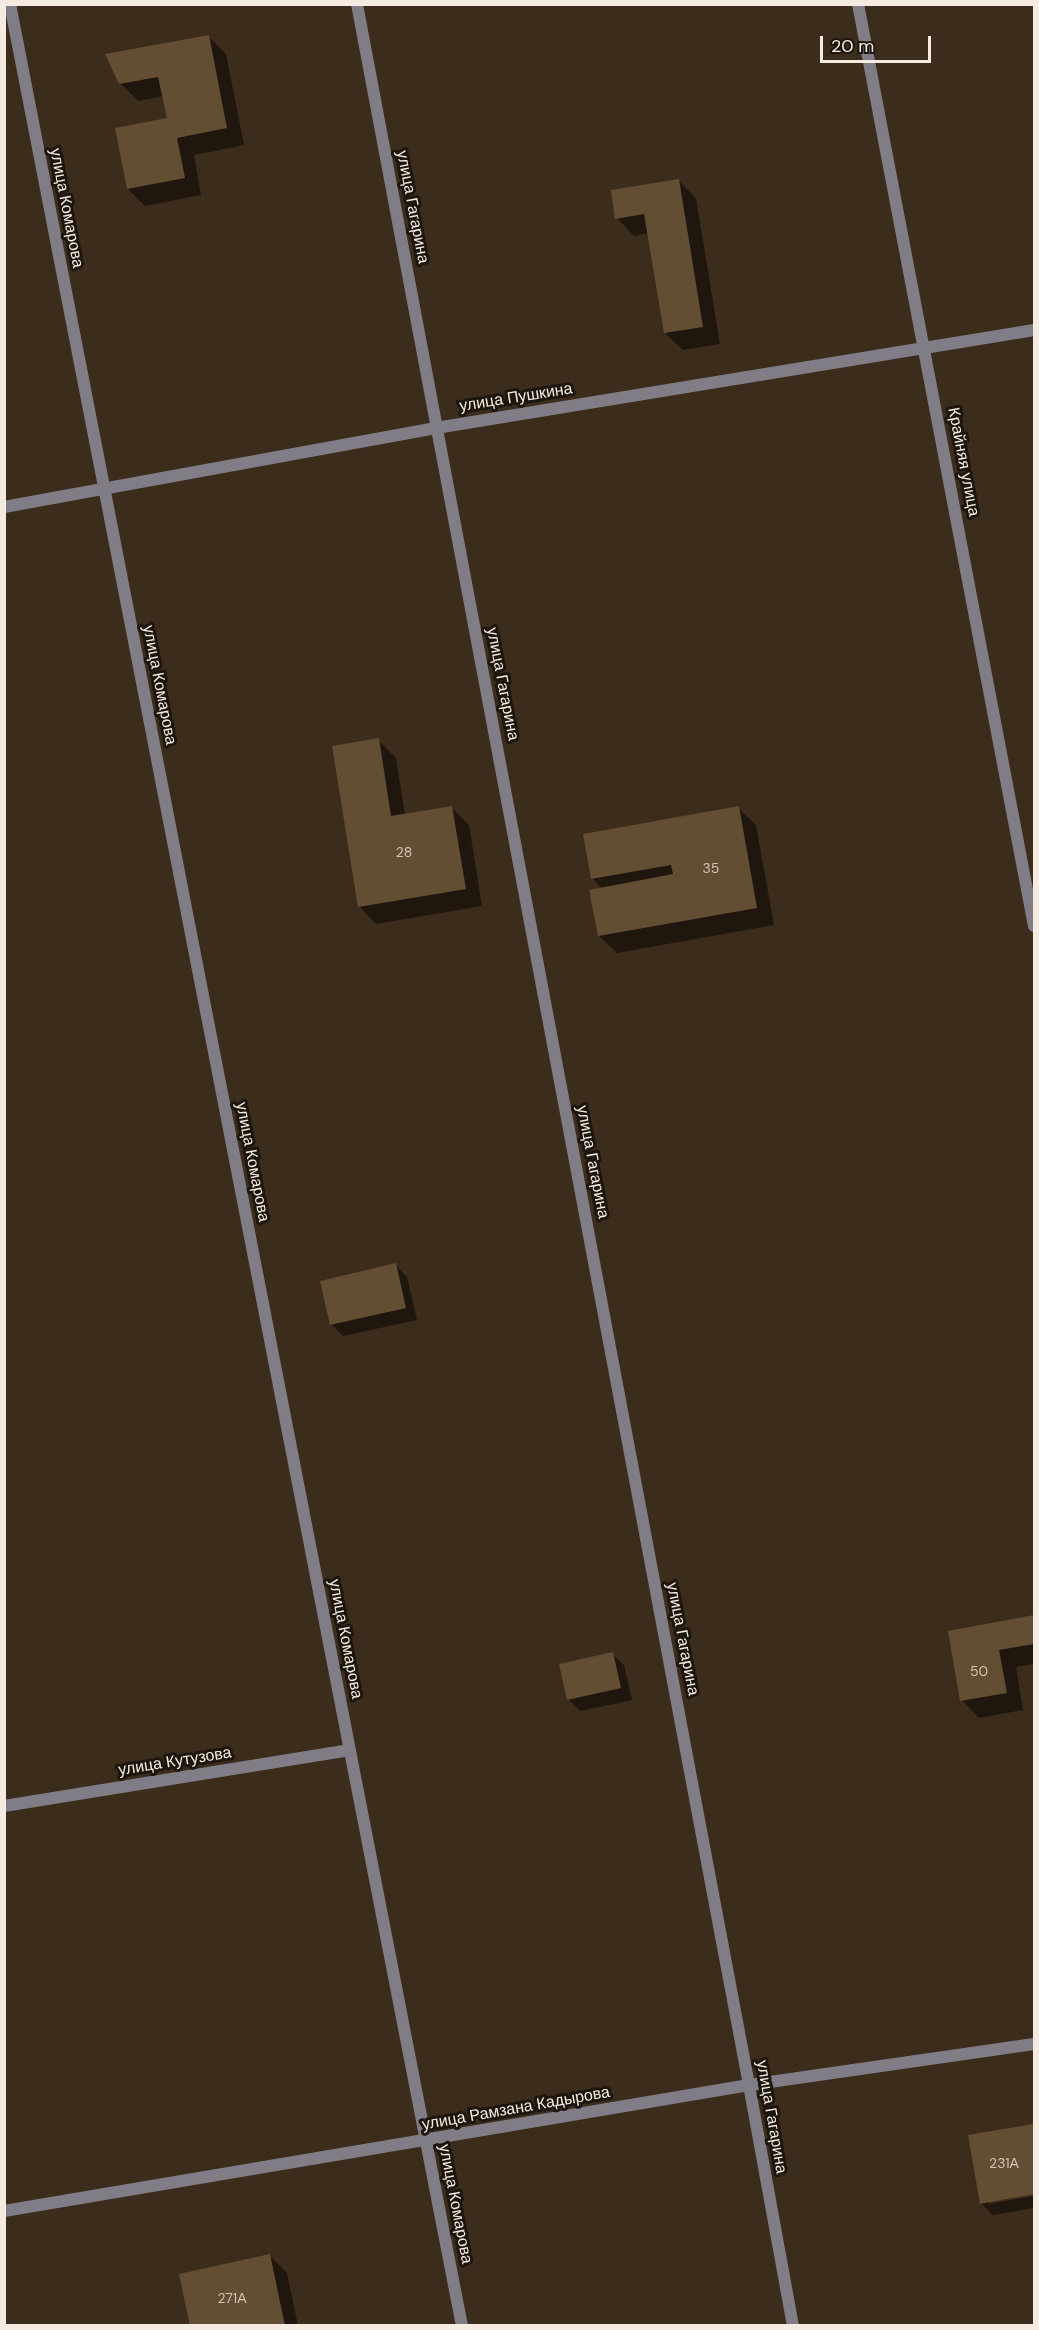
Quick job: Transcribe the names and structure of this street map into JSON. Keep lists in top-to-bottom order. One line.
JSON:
{"streets":{"street":["улица Гагарина","улица Комарова","улица Пушкина","Крайняя улица","улица Кутузова","улица Рамзана Кадырова"]},"crossings":[["улица Гагарина","улица Пушкина"],["улица Гагарина","улица Рамзана Кадырова"],["улица Комарова","улица Пушкина"],["улица Комарова","улица Кутузова"],["улица Комарова","улица Рамзана Кадырова"],["улица Пушкина","Крайняя улица"]],"house_numbers":["28","35","50","231А","271А"],"scale_bar":"20 m"}
